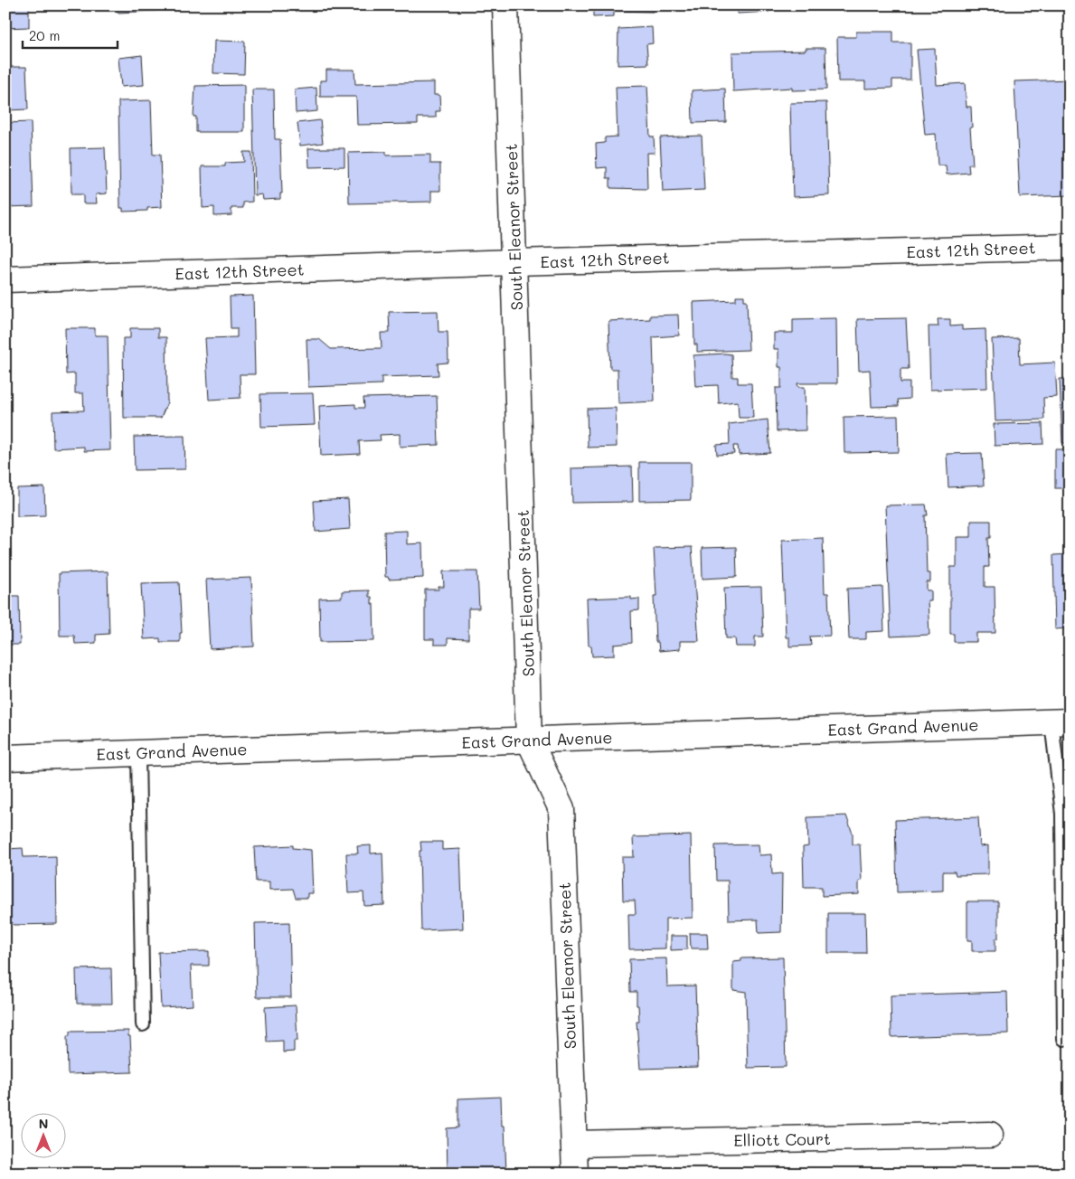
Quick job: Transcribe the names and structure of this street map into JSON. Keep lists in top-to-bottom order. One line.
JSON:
{"streets":{"street":["South Eleanor Street","East 12th Street","East Grand Avenue","Elliott Court"]},"crossings":[["South Eleanor Street","East 12th Street"],["South Eleanor Street","East Grand Avenue"],["South Eleanor Street","Elliott Court"]],"scale_bar":"20 m","north":"top"}
